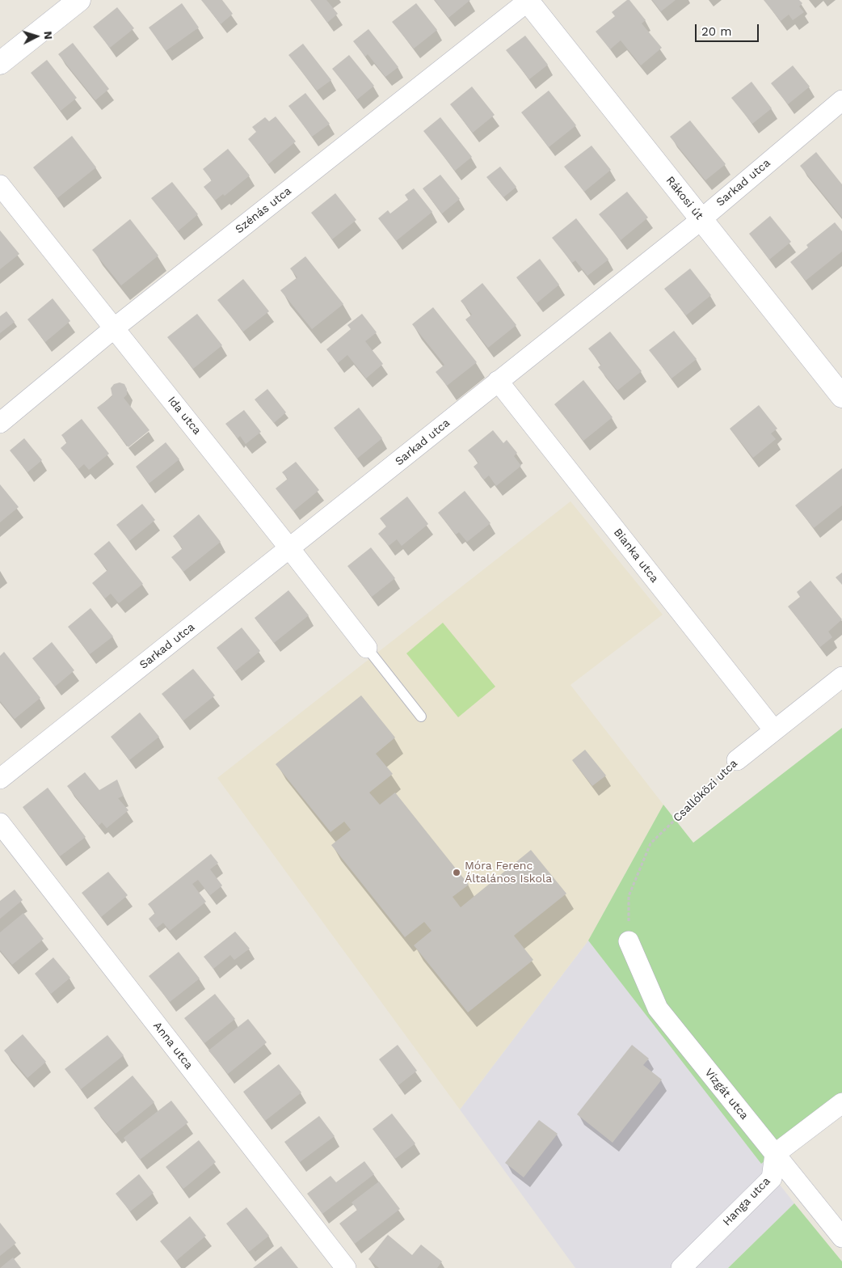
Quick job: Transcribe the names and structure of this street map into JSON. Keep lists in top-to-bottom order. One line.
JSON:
{"streets":{"main road":["Rákosi út"],"street":["Sarkad utca","Szénás utca","Ida utca","Bianka utca","Csallóközi utca","Anna utca","Vízgát utca","Hanga utca"]},"crossings":[["Sarkad utca","Rákosi út"],["Sarkad utca","Ida utca"],["Sarkad utca","Bianka utca"],["Rákosi út","Szénás utca"],["Szénás utca","Ida utca"],["Bianka utca","Csallóközi utca"],["Csallóközi utca","Vízgát utca"],["Vízgát utca","Hanga utca"]],"places":["Móra Ferenc Általános Iskola"],"scale_bar":"20 m","north":"right"}
